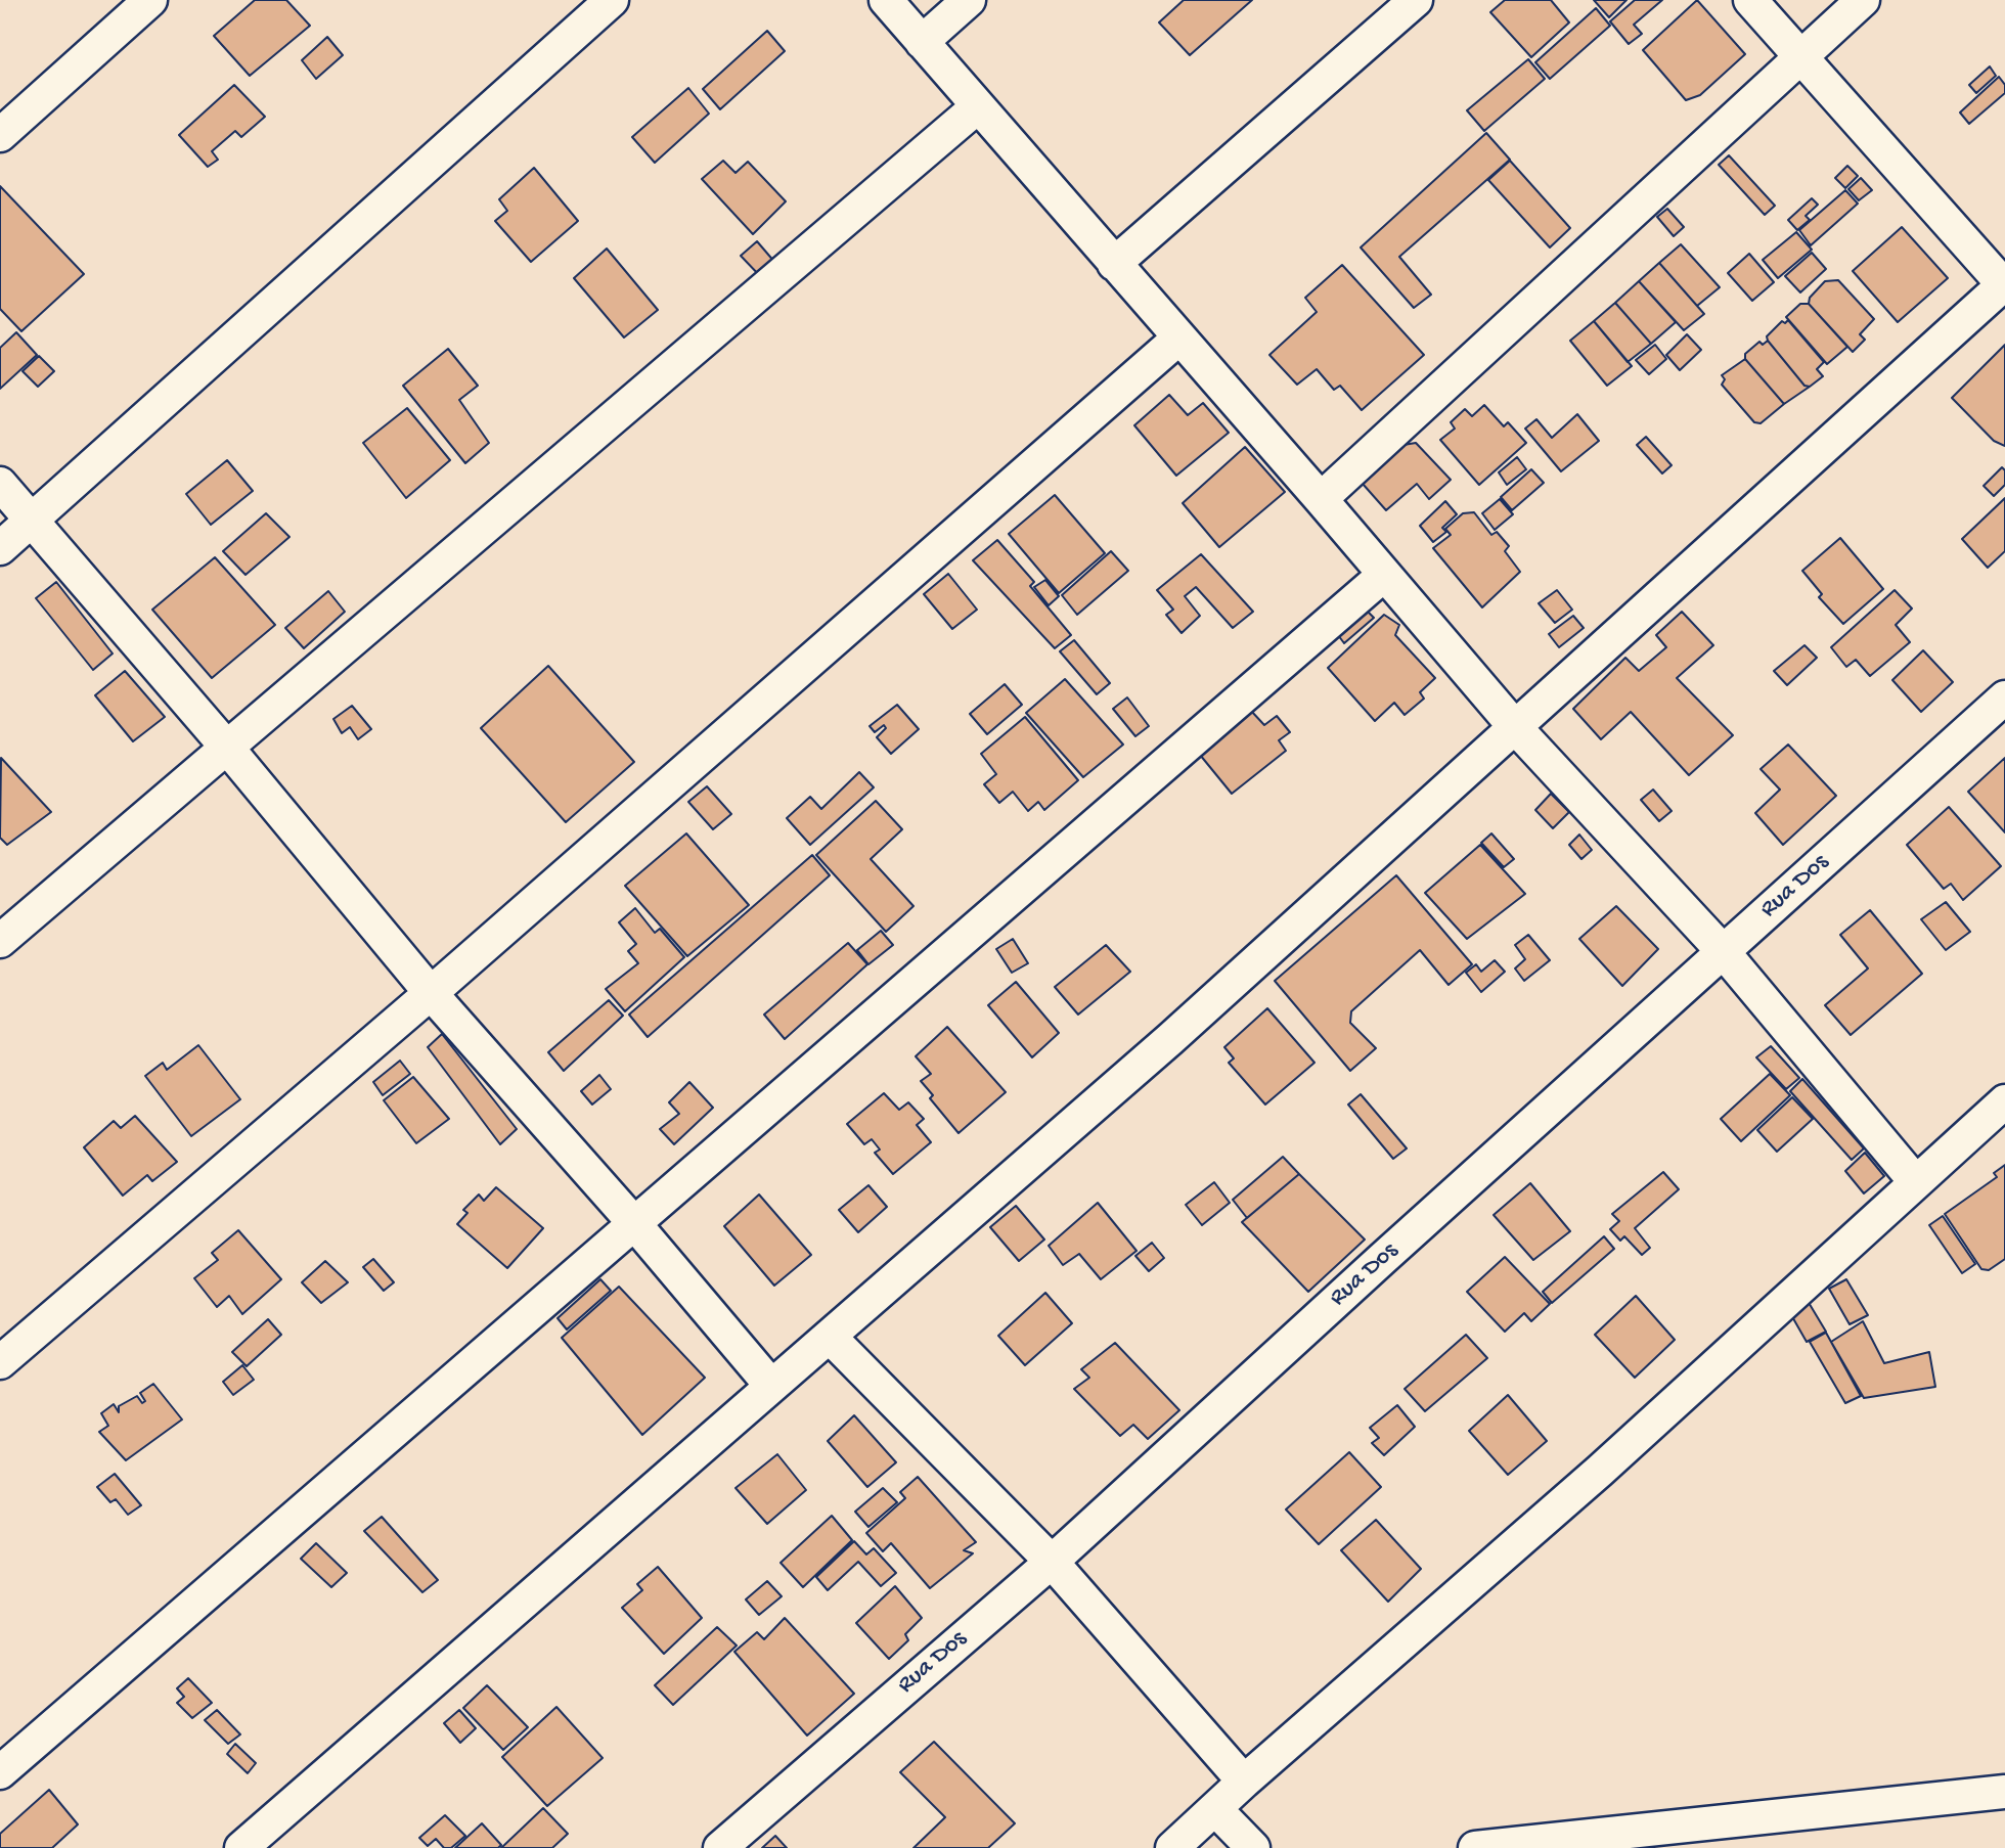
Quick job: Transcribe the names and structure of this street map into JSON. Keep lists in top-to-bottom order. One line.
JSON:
{"streets":{"street":["Rua Dos"]}}
